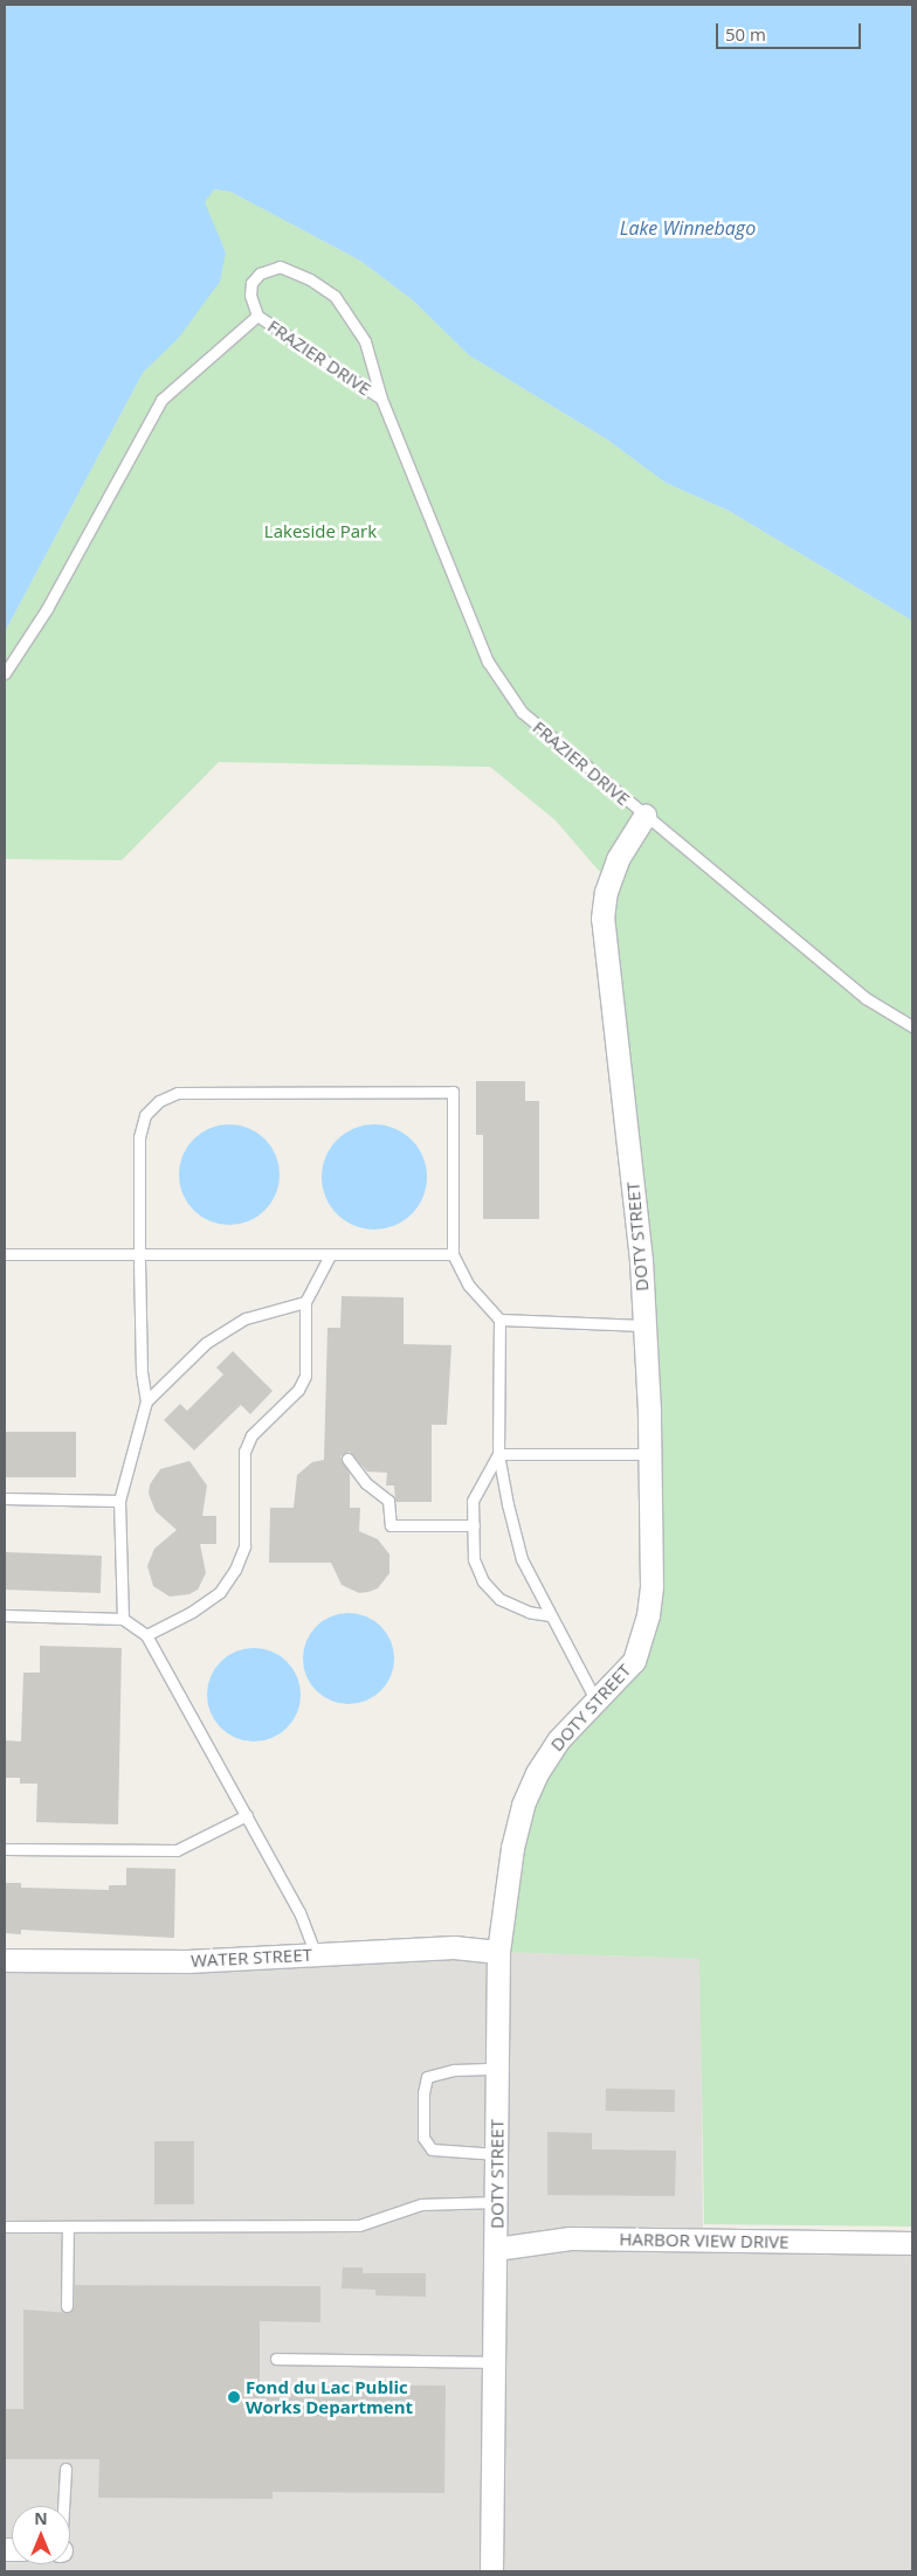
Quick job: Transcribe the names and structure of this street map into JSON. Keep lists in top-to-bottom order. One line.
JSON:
{"streets":{"street":["DOTY STREET","WATER STREET","HARBOR VIEW DRIVE"],"lane":["FRAZIER DRIVE"]},"crossings":[["FRAZIER DRIVE","DOTY STREET"],["DOTY STREET","WATER STREET"],["DOTY STREET","HARBOR VIEW DRIVE"]],"water":["Lake Winnebago"],"parks":["Lakeside Park"],"places":["Fond du Lac Public Works Department"],"scale_bar":"50 m","north":"top"}
